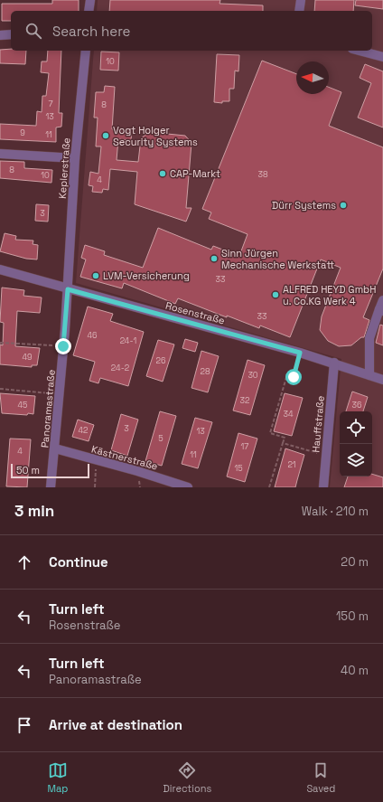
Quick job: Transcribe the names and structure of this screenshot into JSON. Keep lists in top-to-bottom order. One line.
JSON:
{"streets":{"street":["Keplerstraße","Rosenstraße","Panoramastraße","Hauffstraße","Kästnerstraße"]},"crossings":[["Keplerstraße","Rosenstraße"],["Keplerstraße","Panoramastraße"],["Rosenstraße","Panoramastraße"],["Rosenstraße","Hauffstraße"],["Panoramastraße","Kästnerstraße"]],"places":["Vogt Holger Security Systems","CAP-Markt","Dürr Systems","Sinn Jürgen Mechanische Werkstatt","LVM-Versicherung","ALFRED HEYD GmbH u. Co.KG Werk 4"],"house_numbers":["10","7","8","13","9","11","8","38","10","4","3","33","33","46","24-1","49","26","24-2","28","30","32","45","36","34","3","42","13","5","17","4","11","21","15"],"scale_bar":"50 m","north":"left","page":{"search":"Search here","scale":"50 m","heading":["3 min","Walk · 210 m"],"list":[["Continue","20 m"],["Turn left","Rosenstraße","150 m"],["Turn left","Panoramastraße","40 m"],"Arrive at destination"],"nav":["Map","Directions","Saved"]}}
